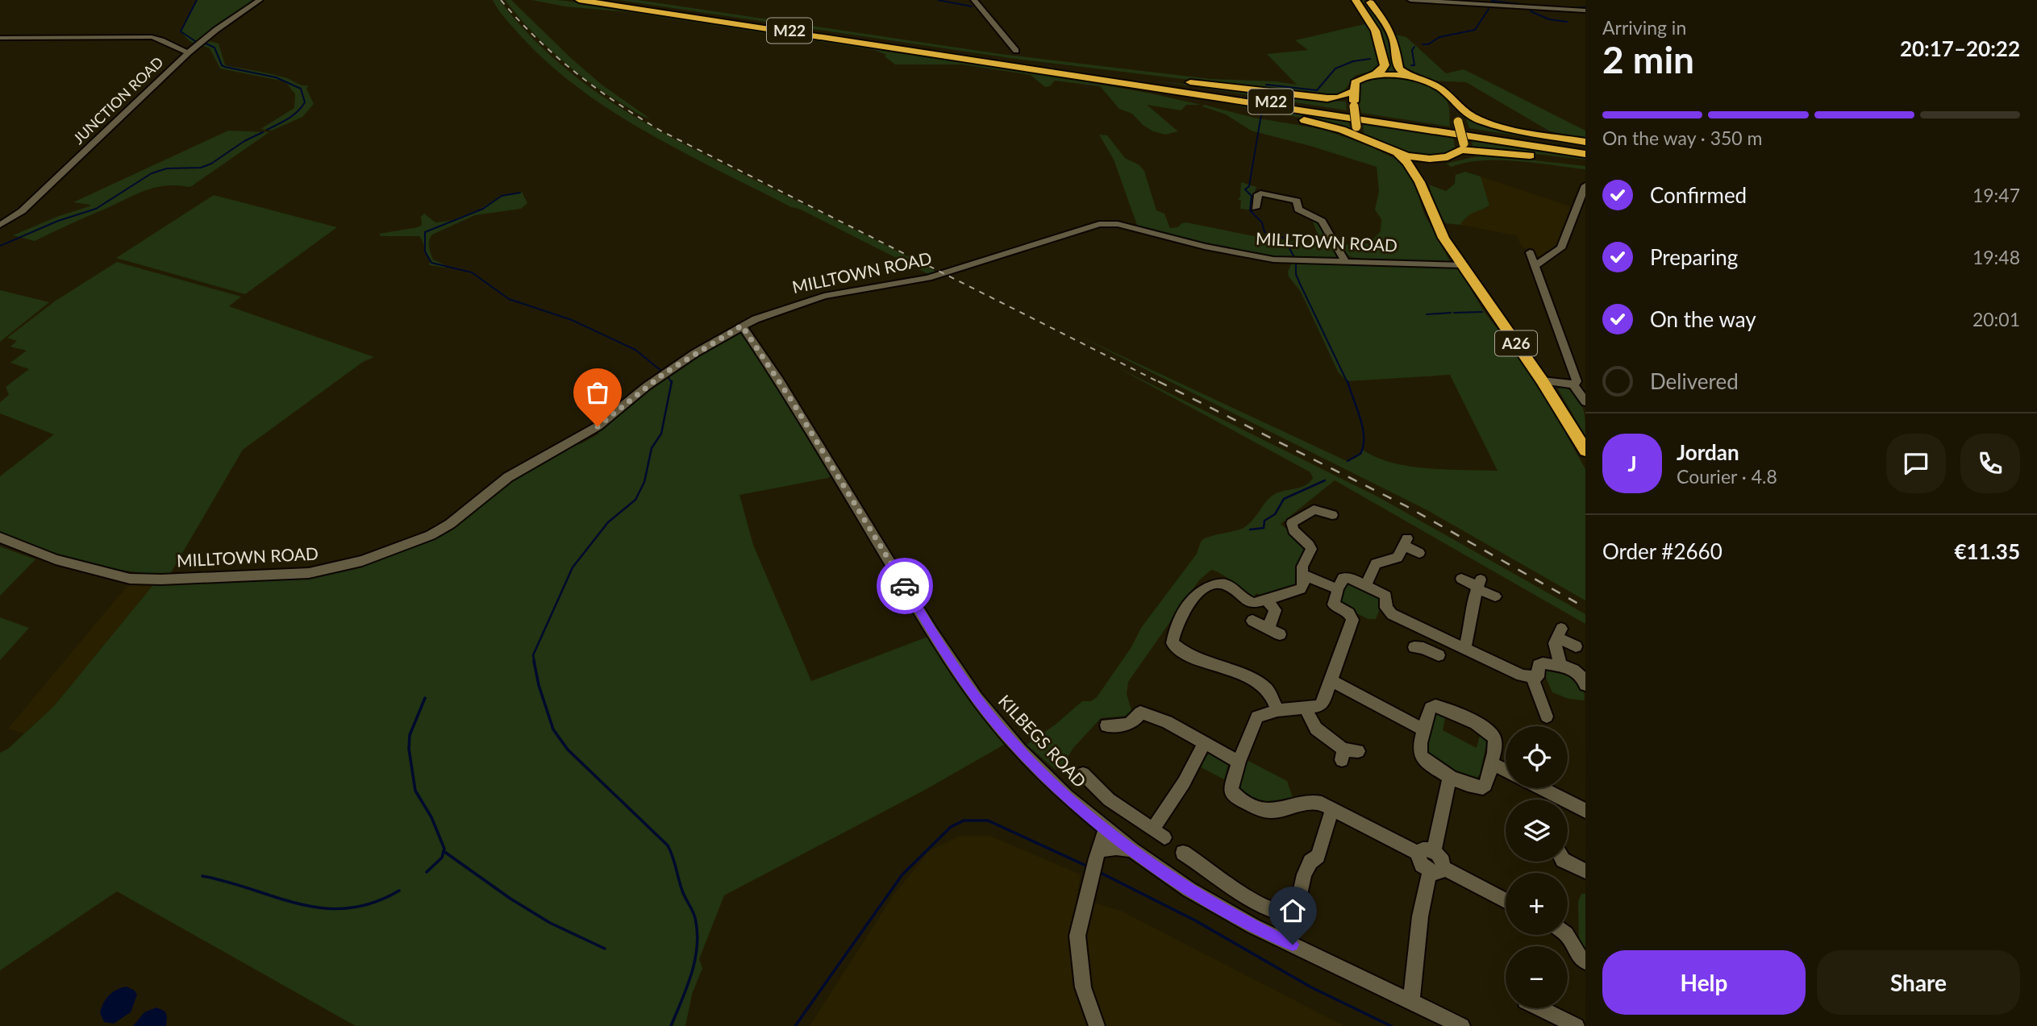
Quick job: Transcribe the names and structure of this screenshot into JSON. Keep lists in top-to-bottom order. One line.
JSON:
{"streets":{"highway":["M22","A26"],"street":["JUNCTION ROAD","MILLTOWN ROAD","KILBEGS ROAD"]},"crossings":[["MILLTOWN ROAD","A26"],["MILLTOWN ROAD","KILBEGS ROAD"]],"page":{"heading":["2 min","Arriving in","20:17–20:22"],"panel":["Jordan","Courier · 4.8","Order #2660","€11.35"],"bar":"On the way · 350 m","list":[["Confirmed","19:47"],["Preparing","19:48"],["On the way","20:01"],"Delivered"],"round":"J","map_buttons":["+","−"],"buttons":["Help","Share"]}}
